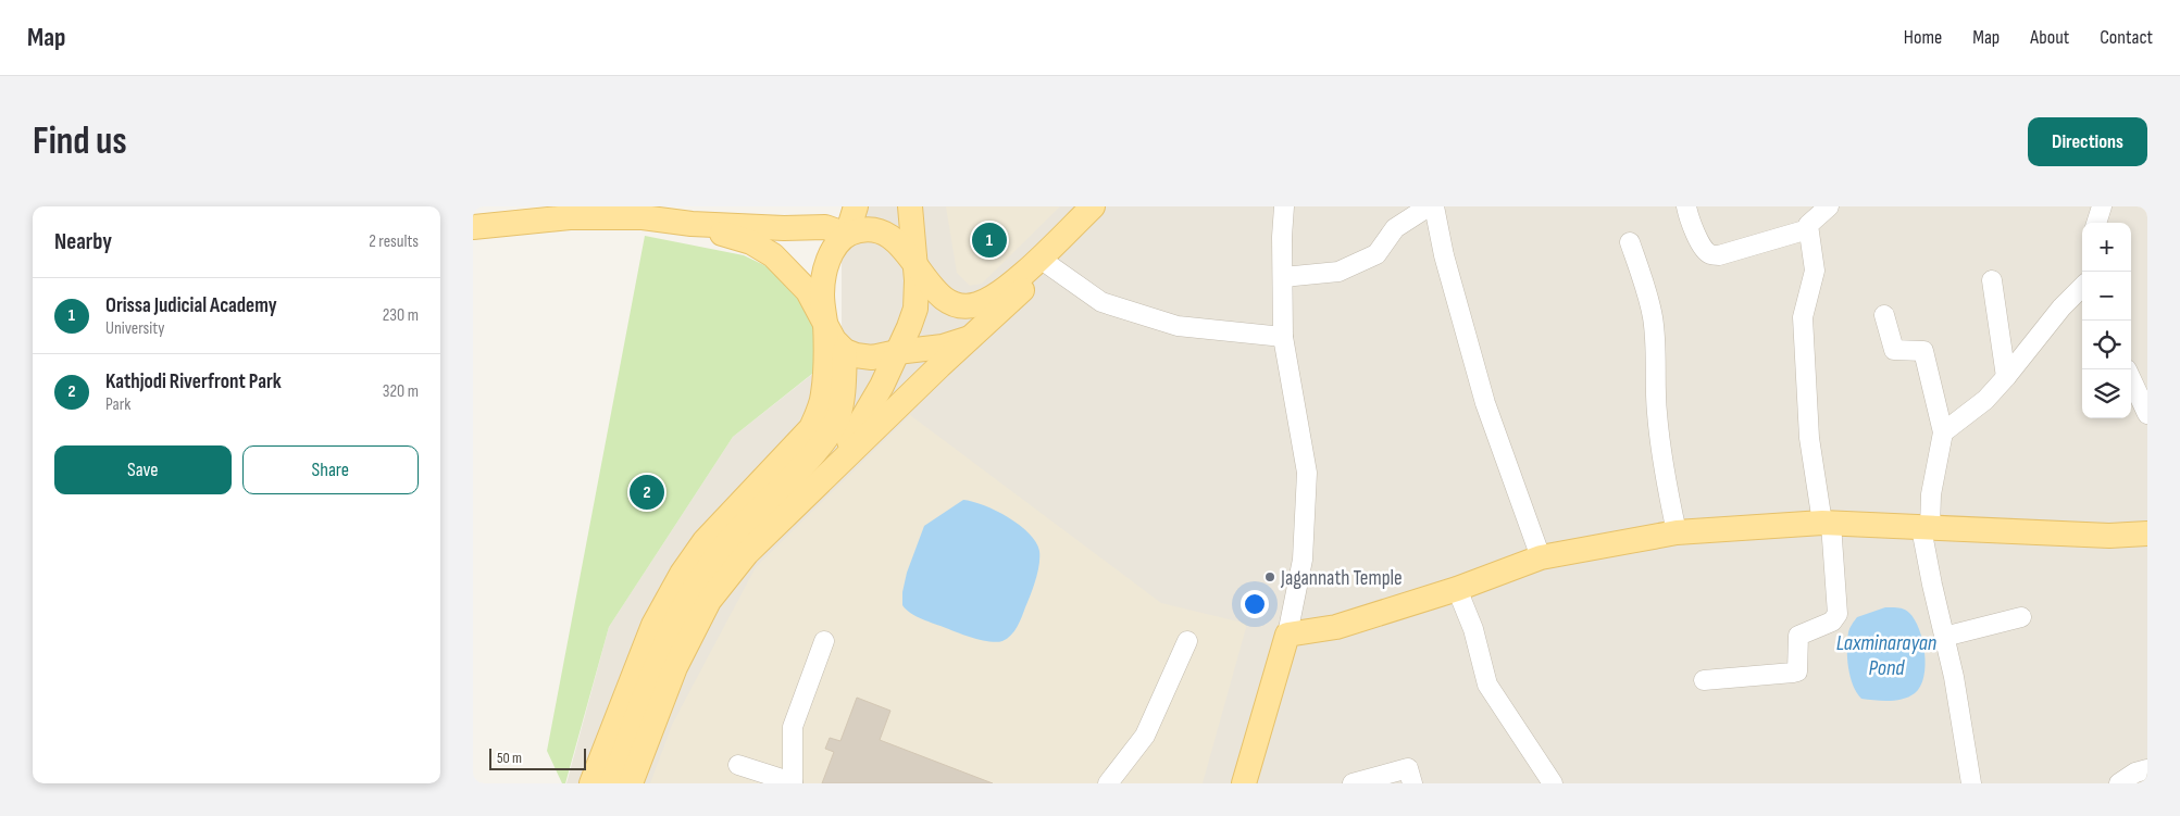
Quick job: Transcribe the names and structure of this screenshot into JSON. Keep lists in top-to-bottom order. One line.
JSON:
{"water":["Laxminarayan Pond"],"places":["Jagannath Temple"],"scale_bar":"50 m","page":{"header":"Map","nav":["Home","Map","About","Contact"],"buttons":["Directions",["Save","Share"]],"title":"Find us","heading":["Nearby","2 results"],"pins":["1","2"],"map_buttons":["+","−"],"list":[{"mark":"1","name":"Orissa Judicial Academy","note":"University","value":"230 m"},{"mark":"2","name":"Kathjodi Riverfront Park","note":"Park","value":"320 m"}],"scale":"50 m"}}
